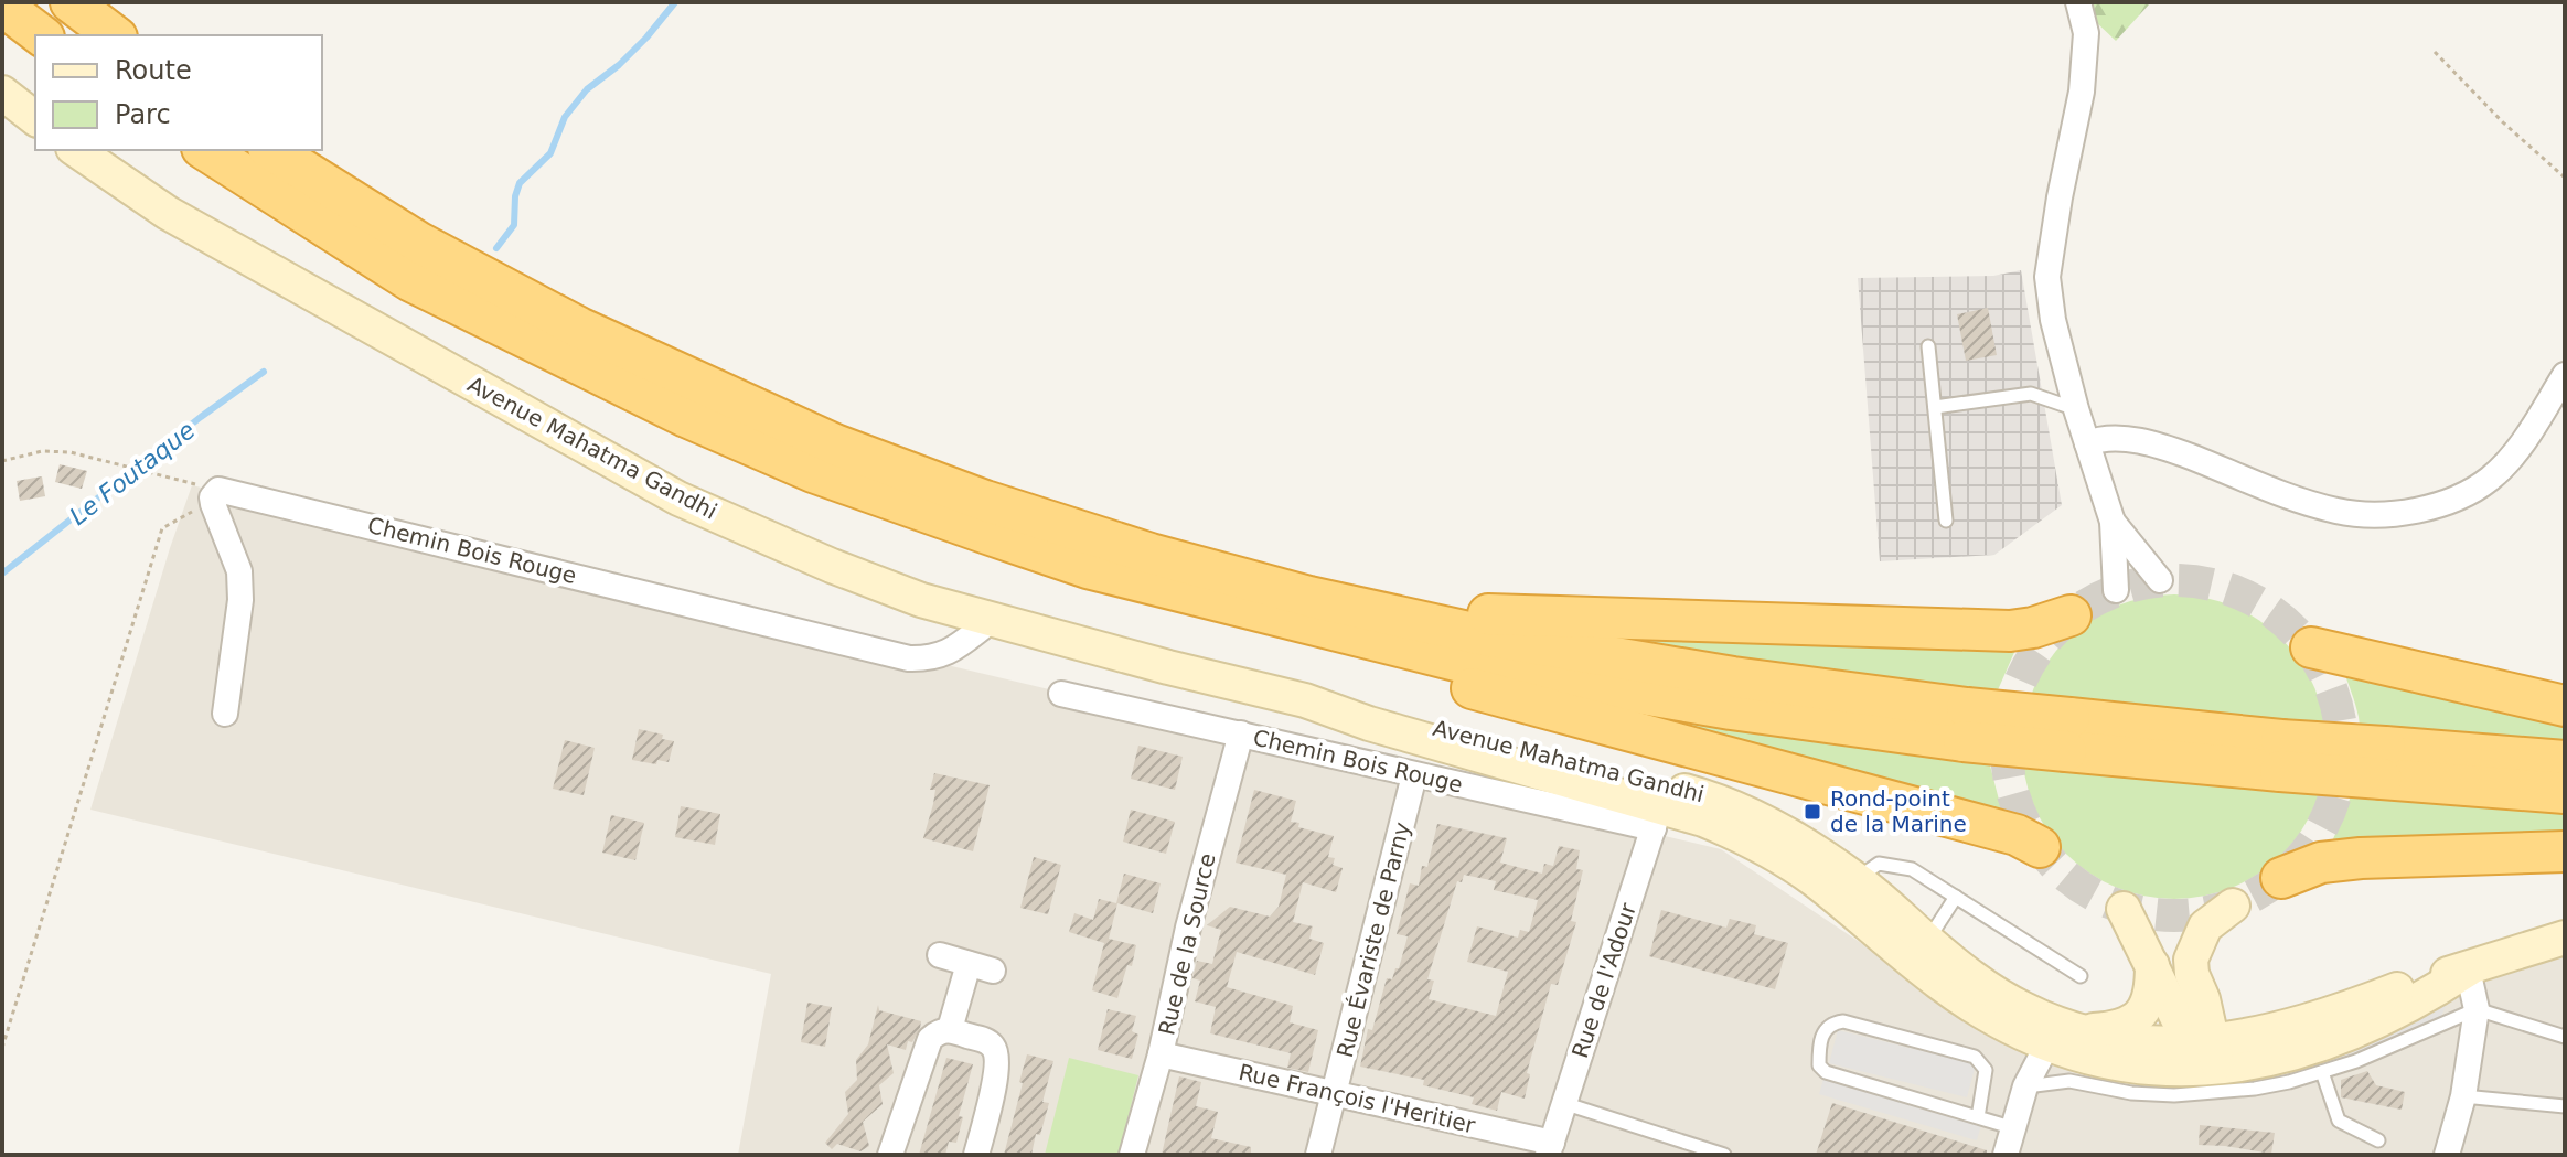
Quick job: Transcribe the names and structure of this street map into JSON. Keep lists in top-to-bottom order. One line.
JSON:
{"streets":{"main road":["Avenue Mahatma Gandhi"],"street":["Chemin Bois Rouge","Rue Évariste de Parny","Rue de la Source","Rue de l'Adour","Rue François l'Heritier"]},"crossings":[["Avenue Mahatma Gandhi","Chemin Bois Rouge"],["Avenue Mahatma Gandhi","Rue de l'Adour"],["Chemin Bois Rouge","Rue Évariste de Parny"],["Chemin Bois Rouge","Rue de la Source"],["Chemin Bois Rouge","Rue de l'Adour"],["Rue Évariste de Parny","Rue François l'Heritier"],["Rue de la Source","Rue François l'Heritier"],["Rue de l'Adour","Rue François l'Heritier"]],"water":["Le Foutaque"],"places":{"transit":["Rond-point de la Marine"]},"legend":["Route","Parc"]}
